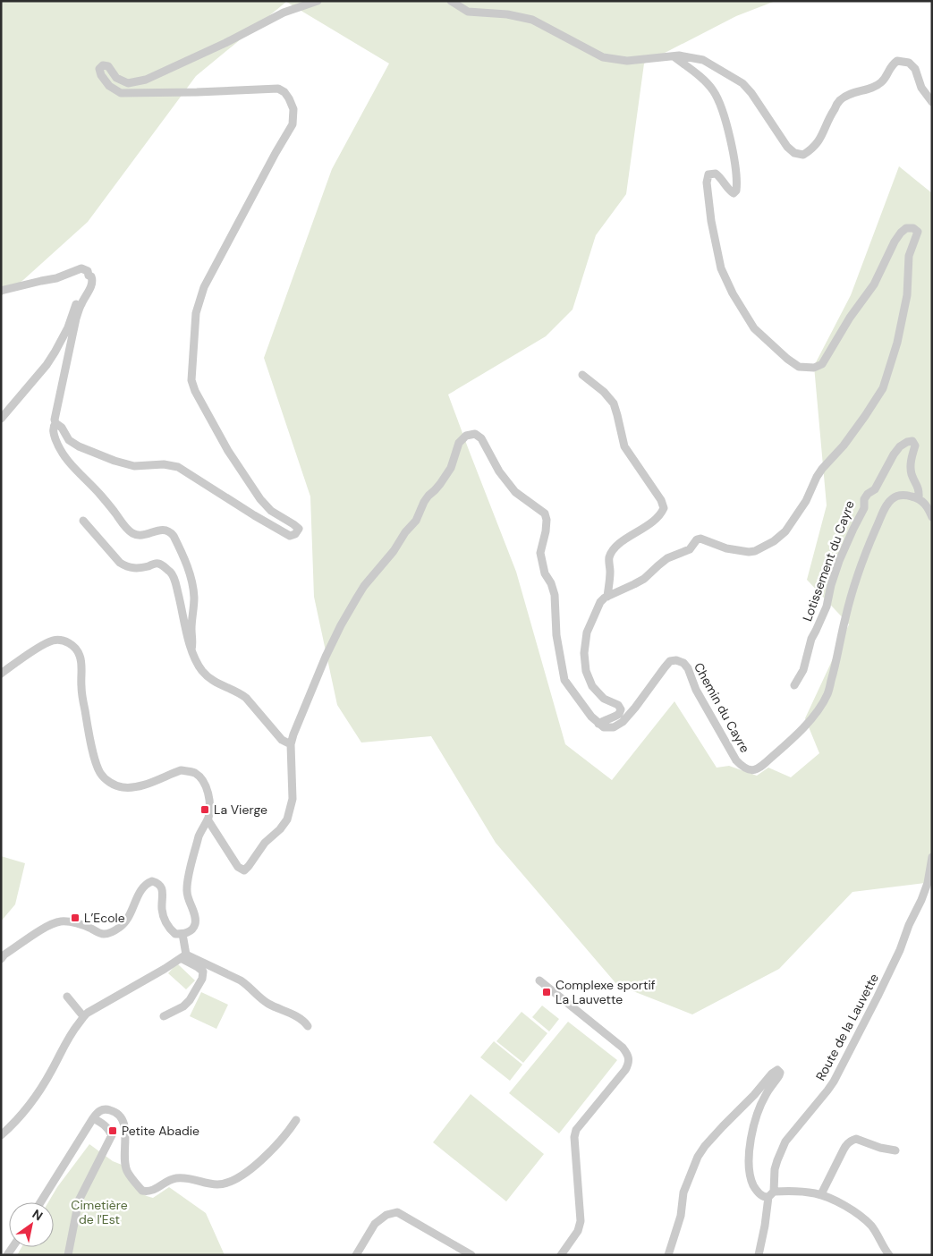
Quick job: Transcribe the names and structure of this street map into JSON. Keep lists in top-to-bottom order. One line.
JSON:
{"streets":{"street":["Lotissement du Cayre","Chemin du Cayre","Route de la Lauvette"]},"crossings":[["Lotissement du Cayre","Chemin du Cayre"]],"parks":["Cimetière de l'Est"],"places":{"transit":["La Vierge","L’Ecole","Complexe sportif La Lauvette","Petite Abadie"]},"north":"top right"}
